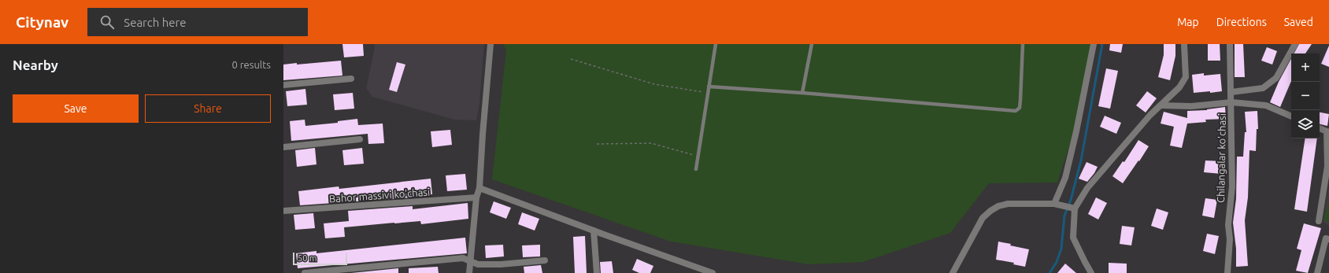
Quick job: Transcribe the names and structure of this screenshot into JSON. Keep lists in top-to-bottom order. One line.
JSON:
{"streets":{"street":["Chilangalar ko'chasi","Bahor massivi ko'chasi"]},"scale_bar":"50 m","page":{"header":"Citynav","search":"Search here","nav":["Map","Directions","Saved"],"heading":["Nearby","0 results"],"map_buttons":["+","−"],"buttons":["Save","Share"],"scale":"50 m"}}
